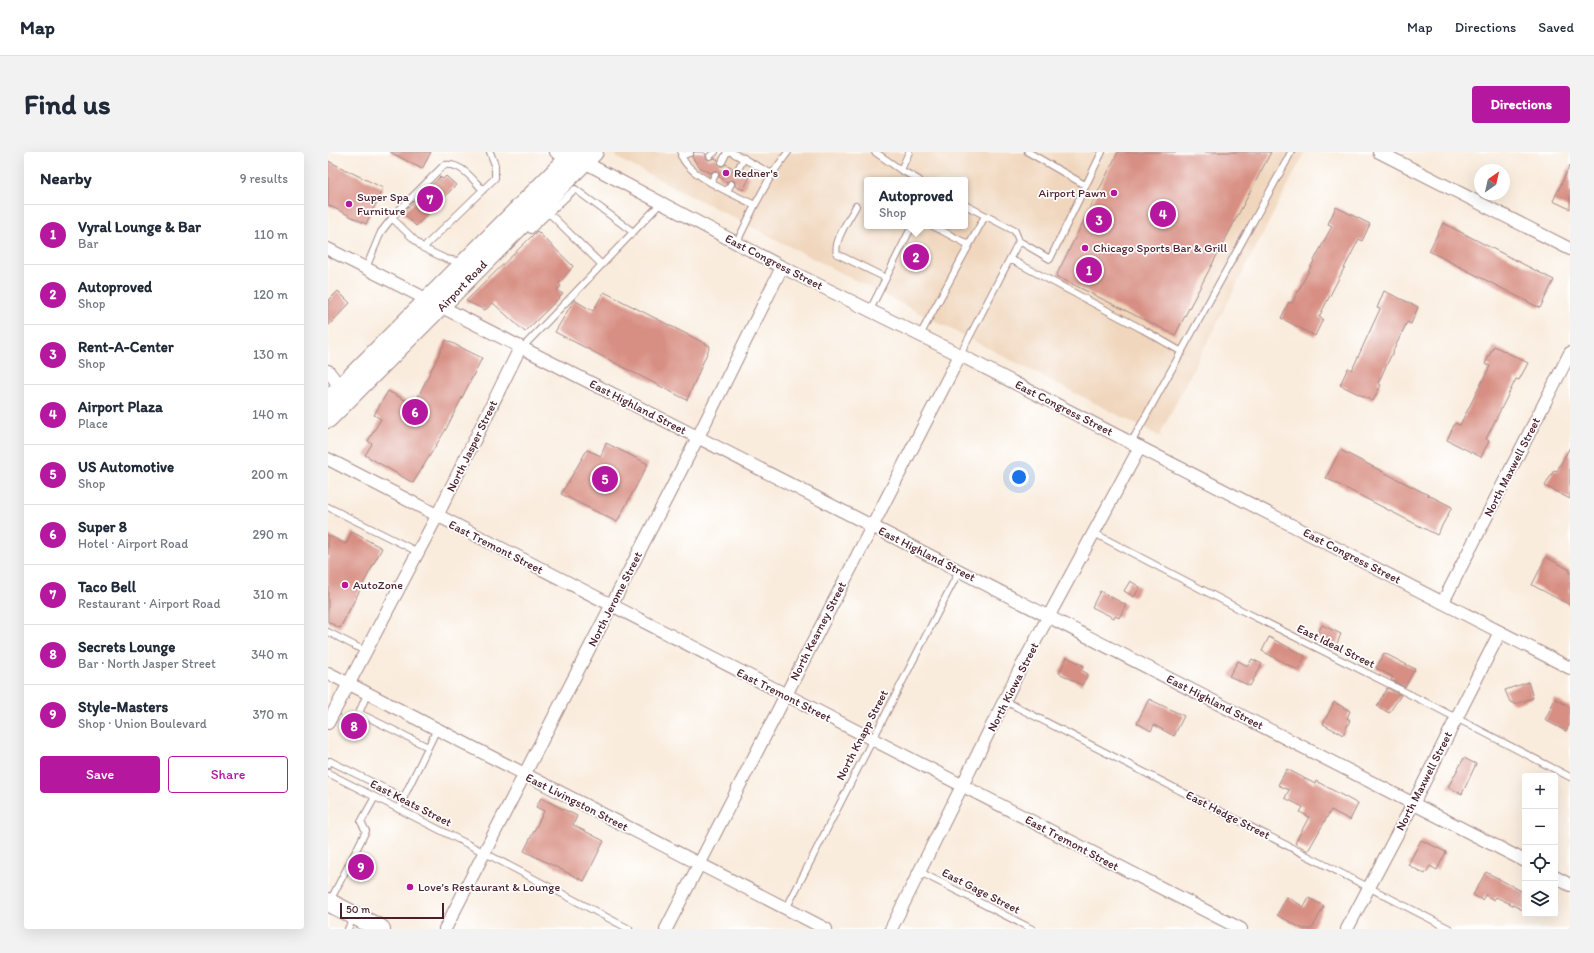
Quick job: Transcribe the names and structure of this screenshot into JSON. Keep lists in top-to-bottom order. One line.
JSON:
{"streets":{"main road":["Airport Road"],"street":["East Congress Street","East Highland Street","North Jasper Street","North Maxwell Street","East Tremont Street","North Jerome Street","North Kearney Street","North Kiowa Street","East Livingston Street"],"lane":["East Ideal Street","North Knapp Street","East Keats Street","East Hedge Street","East Gage Street"]},"crossings":[["East Congress Street","Airport Road"],["East Congress Street","North Jasper Street"],["East Congress Street","North Maxwell Street"],["East Congress Street","North Jerome Street"],["East Congress Street","North Kearney Street"],["East Congress Street","North Kiowa Street"],["Airport Road","East Highland Street"],["East Highland Street","North Jasper Street"],["East Highland Street","North Maxwell Street"],["East Highland Street","North Jerome Street"],["East Highland Street","North Kearney Street"],["East Highland Street","North Kiowa Street"],["East Highland Street","North Knapp Street"],["North Jasper Street","East Tremont Street"],["North Jasper Street","East Livingston Street"],["North Maxwell Street","East Ideal Street"],["North Maxwell Street","East Hedge Street"],["East Tremont Street","North Jerome Street"],["East Tremont Street","North Kearney Street"],["East Tremont Street","North Kiowa Street"],["East Tremont Street","North Knapp Street"],["North Jerome Street","East Livingston Street"],["North Jerome Street","East Keats Street"],["North Kearney Street","East Livingston Street"],["East Ideal Street","North Kiowa Street"],["North Kiowa Street","East Hedge Street"],["North Kiowa Street","East Gage Street"],["North Knapp Street","East Livingston Street"]],"places":["Redner's","Airport Pawn","Super Spa Furniture","Chicago Sports Bar & Grill","AutoZone","Love’s Restaurant & Lounge"],"scale_bar":"50 m","north":"top right","page":{"header":"Map","nav":["Map","Directions","Saved"],"buttons":["Directions",["Save","Share"]],"title":"Find us","heading":["Nearby","9 results"],"popup":["Autoproved","Shop"],"pins":["7","4","3","2","1","6","5","8","9"],"list":[{"mark":"1","name":"Vyral Lounge & Bar","note":"Bar","value":"110 m"},{"mark":"2","name":"Autoproved","note":"Shop","value":"120 m"},{"mark":"3","name":"Rent-A-Center","note":"Shop","value":"130 m"},{"mark":"4","name":"Airport Plaza","note":"Place","value":"140 m"},{"mark":"5","name":"US Automotive","note":"Shop","value":"200 m"},{"mark":"6","name":"Super 8","note":"Hotel · Airport Road","value":"290 m"},{"mark":"7","name":"Taco Bell","note":"Restaurant · Airport Road","value":"310 m"},{"mark":"8","name":"Secrets Lounge","note":"Bar · North Jasper Street","value":"340 m"},{"mark":"9","name":"Style-Masters","note":"Shop · Union Boulevard","value":"370 m"}],"map_buttons":["+","−"],"scale":"50 m"}}
